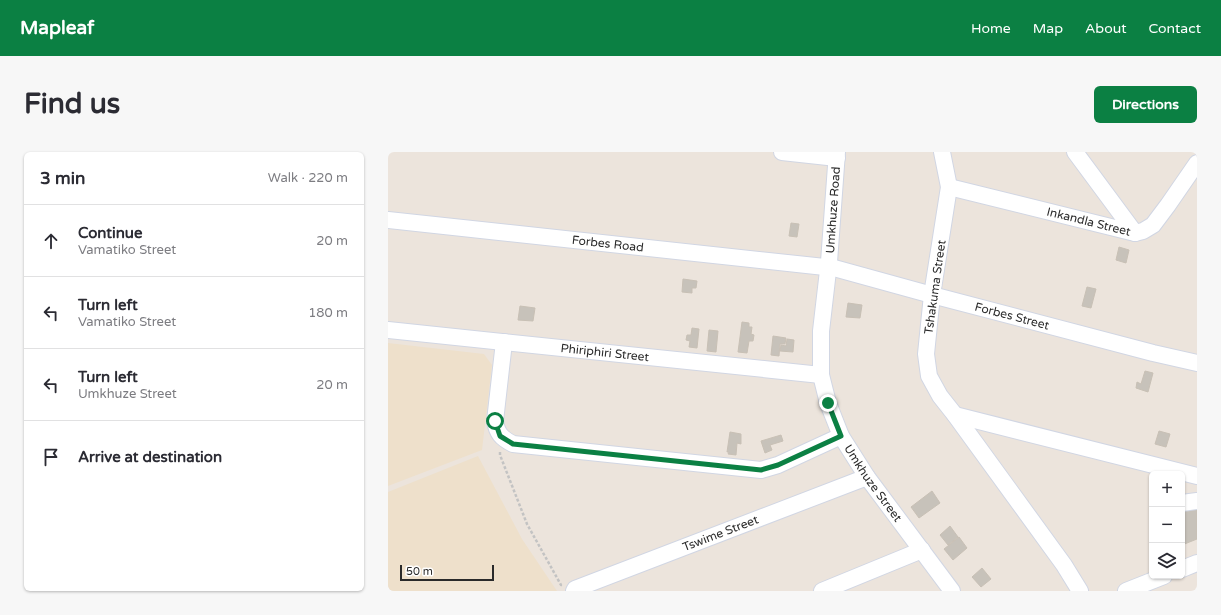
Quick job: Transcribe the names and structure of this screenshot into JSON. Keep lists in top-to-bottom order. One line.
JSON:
{"streets":{"street":["Umkhuze Road","Inkandla Street","Forbes Road","Tshakuma Street","Forbes Street","Phiriphiri Street","Umkhuze Street","Tswime Street"]},"crossings":[["Umkhuze Road","Forbes Road"],["Umkhuze Road","Forbes Street"],["Umkhuze Road","Umkhuze Street"],["Inkandla Street","Tshakuma Street"],["Forbes Road","Forbes Street"],["Forbes Road","Umkhuze Street"],["Tshakuma Street","Forbes Street"],["Forbes Street","Umkhuze Street"],["Phiriphiri Street","Umkhuze Street"],["Umkhuze Street","Tswime Street"]],"scale_bar":"50 m","page":{"header":"Mapleaf","nav":["Home","Map","About","Contact"],"buttons":"Directions","title":"Find us","heading":["3 min","Walk · 220 m"],"list":[["Continue","Vamatiko Street","20 m"],["Turn left","Vamatiko Street","180 m"],["Turn left","Umkhuze Street","20 m"],"Arrive at destination"],"map_buttons":["+","−"],"scale":"50 m"}}
